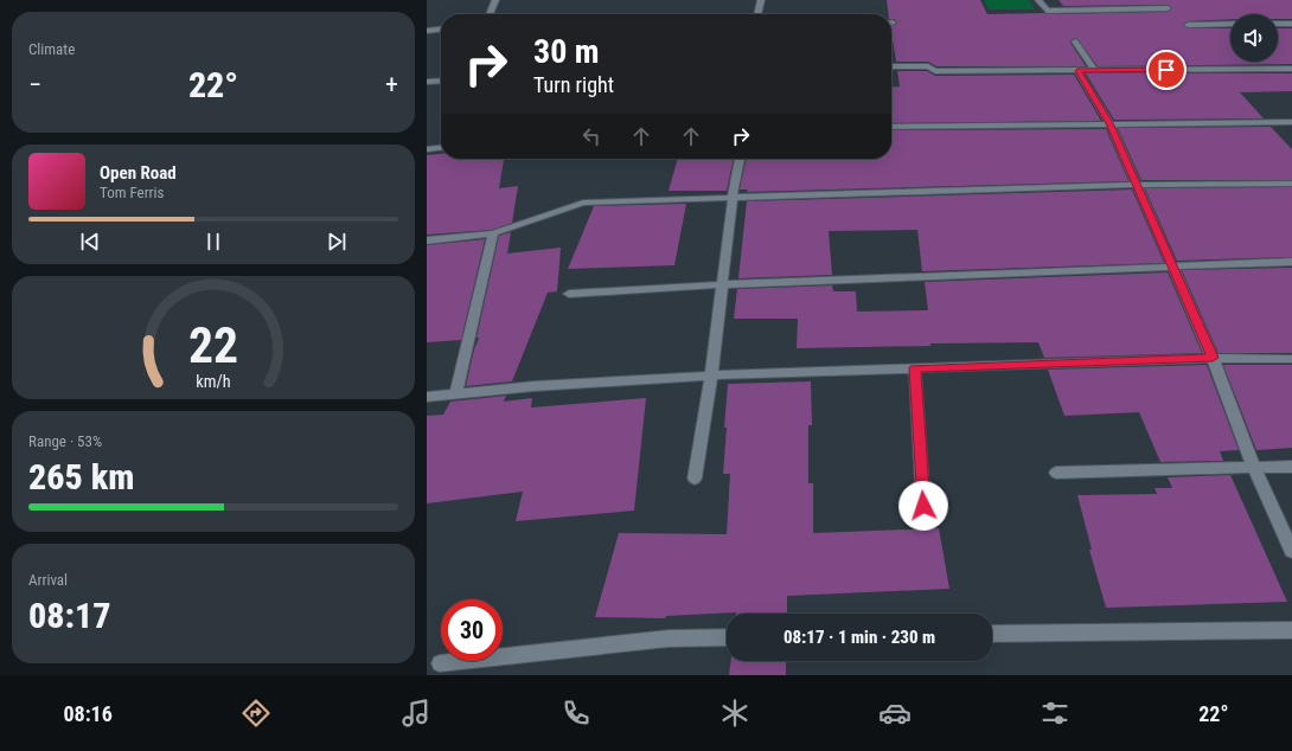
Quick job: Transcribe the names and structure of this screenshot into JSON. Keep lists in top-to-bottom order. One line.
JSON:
{"page":{"tile":["Climate",["Range · 53%","265 km"],["Arrival","08:17"]],"turn":["30 m","Turn right"],"heat":["−","22°","+"],"song":["Open Road","Tom Ferris"],"limit":"30","trip":"08:17 · 1 min · 230 m","tabs":["08:16","22°"],"gauge":["22","km/h"]}}
